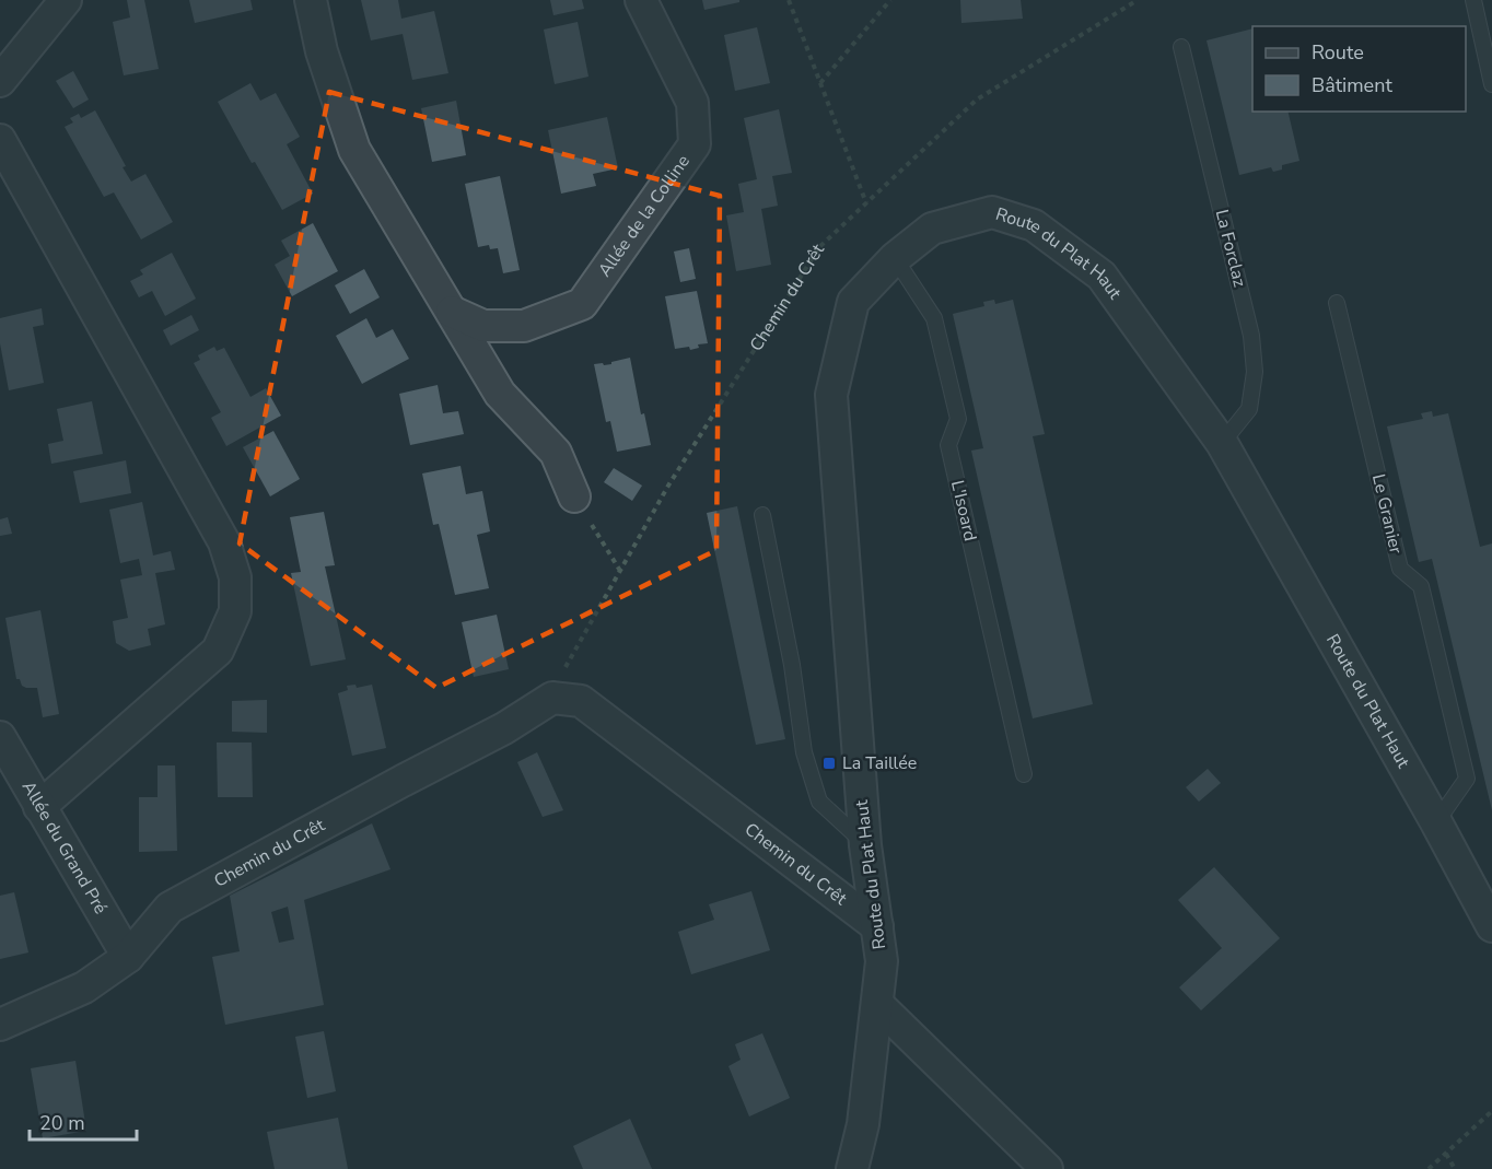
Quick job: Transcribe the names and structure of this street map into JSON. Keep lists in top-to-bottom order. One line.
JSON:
{"streets":{"street":["Allée de la Colline","Route du Plat Haut","Chemin du Crêt","Allée du Grand Pré"],"lane":["La Forclaz","L'Isoard","Le Granier"]},"crossings":[["La Forclaz","Route du Plat Haut"],["Route du Plat Haut","Chemin du Crêt"],["Route du Plat Haut","L'Isoard"],["Route du Plat Haut","Le Granier"],["Chemin du Crêt","Allée du Grand Pré"]],"places":{"transit":["La Taillée"]},"legend":["Route","Bâtiment"],"scale_bar":"20 m"}
